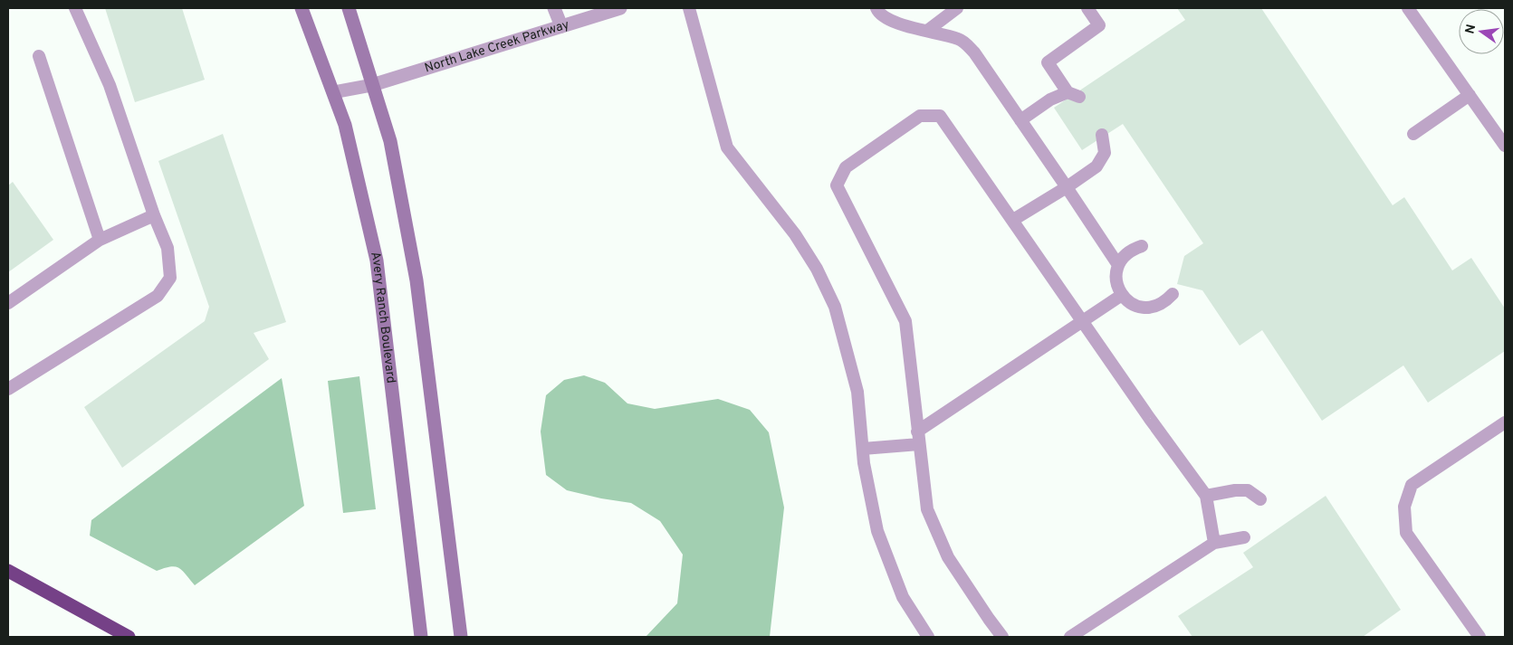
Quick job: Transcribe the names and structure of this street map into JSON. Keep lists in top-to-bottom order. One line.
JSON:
{"streets":{"main road":["Avery Ranch Boulevard"],"street":["North Lake Creek Parkway"]},"crossings":[["North Lake Creek Parkway","Avery Ranch Boulevard"]],"north":"left"}
